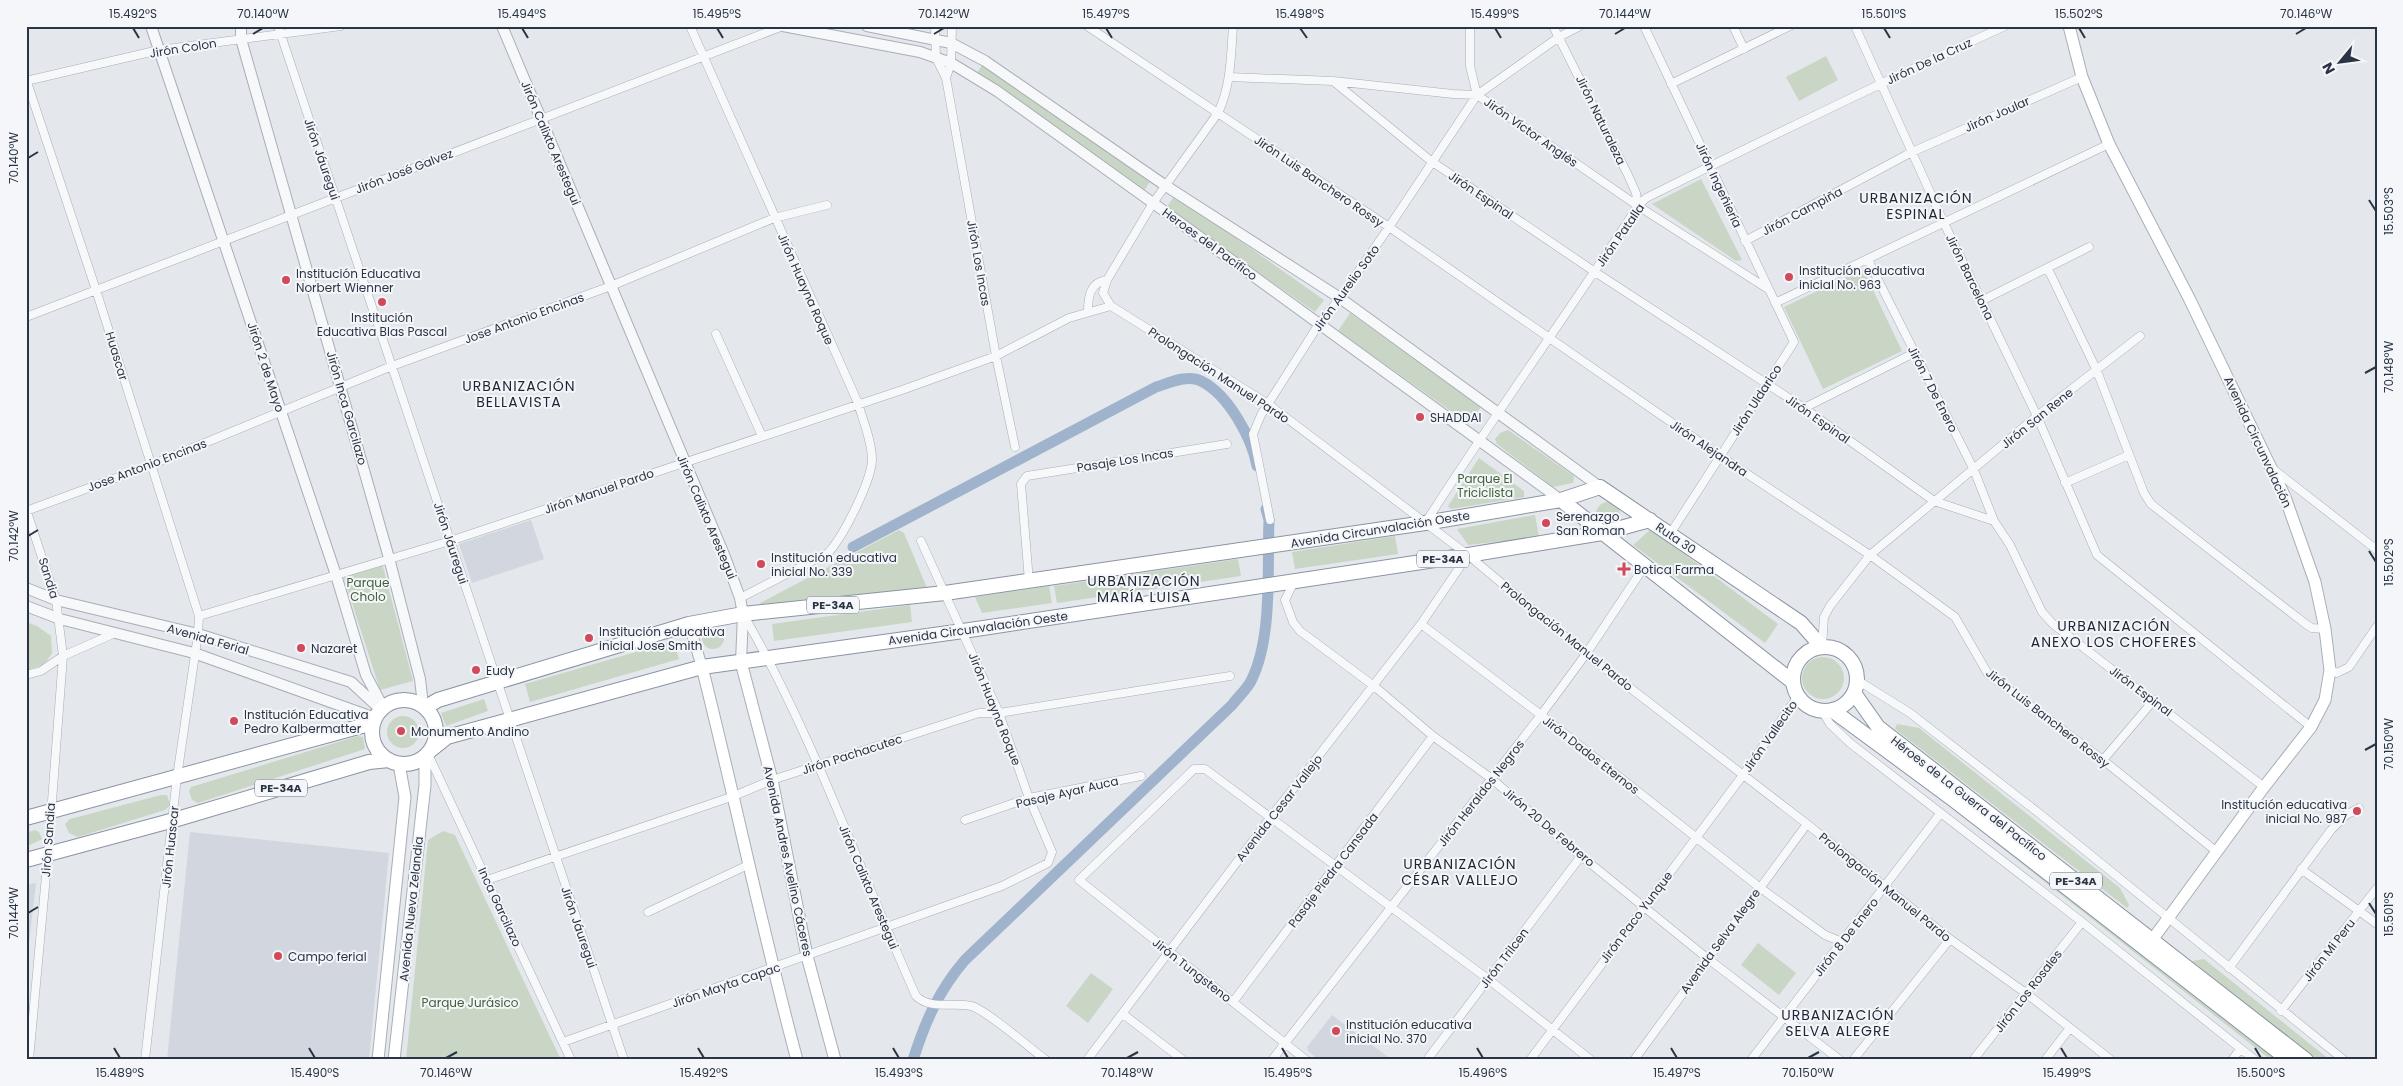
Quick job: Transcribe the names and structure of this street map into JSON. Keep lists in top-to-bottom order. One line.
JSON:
{"streets":{"highway":["Heroes del Pacífico","Avenida Circunvalación Oeste","Ruta 30","PE-34A","Héroes de La Guerra del Pacífico"],"main road":["Avenida Circunvalación","Avenida Andres Avelino Cáceres","Avenida Nueva Zelandia"],"street":["Jirón Colon","Jirón De la Cruz","Jirón Joular","Jirón Naturaleza","Jirón Víctor Anglés","Jirón Calixto Arestegui","Jirón Jáuregui","Jirón José Galvez","Jirón Luis Banchero Rossy","Jirón Ingeñiería","Jirón Espinal","Jirón Campiña","Jirón Patalla","Jirón Los Incas","Jirón Barcelona","Jirón Aurelio Soto","Jirón Huayna Roque","Jose Antonio Encinas","Huascar","Jirón 2 de Mayo","Prolongación Manuel Pardo","Jirón 7 De Enero","Jirón Uldarico","Jirón Inca Garcilazo","Jirón San Rene","Jirón Alejandra","Pasaje Los Incas","Jirón Manuel Pardo","Sandia","Avenida Ferial","Jirón Vallecito","Jirón Pachacutec","Jirón Dados Eternos","Pasaje Ayar Auca","Jirón Heraldos Negros","Avenida Cesar Vallejo","Jirón 20 De Febrero","Jirón Sandia","Jirón Huascar","Pasaje Piedra Cansada","Inca Garcilazo","Jirón Paco Yunque","Jirón 8 De Enero","Avenida Selva Alegre","Jirón Mi Peru","Jirón Trilcen","Jirón Tungsteno","Jirón Mayta Capac","Jirón Los Rosales"]},"crossings":[["Jirón Colon","Jirón Jáuregui"],["Jirón Colon","Huascar"],["Jirón Colon","Jirón 2 de Mayo"],["Jirón Colon","Jirón Inca Garcilazo"],["Jirón De la Cruz","Jirón Patalla"],["Jirón De la Cruz","Jirón Barcelona"],["Jirón Joular","Jirón Campiña"],["Jirón Joular","Jirón Barcelona"],["Jirón Joular","Avenida Circunvalación"],["Jirón Naturaleza","Jirón Víctor Anglés"],["Jirón Naturaleza","Jirón Patalla"],["Jirón Víctor Anglés","Jirón Ingeñiería"],["Jirón Víctor Anglés","Jirón Espinal"],["Jirón Víctor Anglés","Jirón Patalla"],["Jirón Víctor Anglés","Jirón Aurelio Soto"],["Jirón Calixto Arestegui","Jirón José Galvez"],["Jirón Calixto Arestegui","Jirón Huayna Roque"],["Jirón Calixto Arestegui","Jose Antonio Encinas"],["Jirón Calixto Arestegui","Jirón Manuel Pardo"],["Jirón Calixto Arestegui","Avenida Circunvalación Oeste"],["Jirón Calixto Arestegui","Jirón Pachacutec"],["Jirón Calixto Arestegui","Jirón Mayta Capac"],["Jirón Jáuregui","Jirón José Galvez"],["Jirón Jáuregui","Jose Antonio Encinas"],["Jirón Jáuregui","Jirón Manuel Pardo"],["Jirón Jáuregui","Avenida Circunvalación Oeste"],["Jirón Jáuregui","Jirón Pachacutec"],["Jirón Jáuregui","Jirón Mayta Capac"],["Jirón José Galvez","Heroes del Pacífico"],["Jirón José Galvez","Jirón Huayna Roque"],["Jirón José Galvez","Huascar"],["Jirón José Galvez","Jirón 2 de Mayo"],["Jirón José Galvez","Jirón Inca Garcilazo"],["Jirón Luis Banchero Rossy","Jirón Patalla"],["Jirón Luis Banchero Rossy","Jirón Aurelio Soto"],["Jirón Luis Banchero Rossy","Jirón San Rene"],["Jirón Luis Banchero Rossy","Avenida Circunvalación"],["Jirón Luis Banchero Rossy","Jirón Alejandra"],["Jirón Ingeñiería","Jirón Campiña"],["Jirón Ingeñiería","Jirón Patalla"],["Jirón Ingeñiería","Jirón Uldarico"],["Jirón Espinal","Jirón Patalla"],["Jirón Espinal","Jirón Aurelio Soto"],["Jirón Espinal","Jirón 7 De Enero"],["Jirón Espinal","Jirón Uldarico"],["Jirón Espinal","Jirón San Rene"],["Jirón Espinal","Avenida Circunvalación"],["Jirón Campiña","Jirón Barcelona"],["Jirón Patalla","Heroes del Pacífico"],["Jirón Patalla","Jirón Barcelona"],["Jirón Patalla","Prolongación Manuel Pardo"],["Jirón Patalla","Jirón Alejandra"],["Jirón Patalla","Avenida Circunvalación Oeste"],["Heroes del Pacífico","Jirón Aurelio Soto"],["Heroes del Pacífico","Avenida Circunvalación Oeste"],["Heroes del Pacífico","Ruta 30"],["Jirón Los Incas","Jirón Manuel Pardo"],["Jirón Barcelona","Jirón San Rene"],["Jirón Barcelona","Avenida Circunvalación"],["Jirón Aurelio Soto","Prolongación Manuel Pardo"],["Jirón Huayna Roque","Jose Antonio Encinas"],["Jirón Huayna Roque","Jirón Manuel Pardo"],["Jirón Huayna Roque","Avenida Circunvalación Oeste"],["Jirón Huayna Roque","Jirón Pachacutec"],["Jirón Huayna Roque","Pasaje Ayar Auca"],["Jirón Huayna Roque","Jirón Mayta Capac"],["Jose Antonio Encinas","Huascar"],["Jose Antonio Encinas","Jirón 2 de Mayo"],["Jose Antonio Encinas","Jirón Inca Garcilazo"],["Jose Antonio Encinas","Sandia"],["Huascar","Jirón Manuel Pardo"],["Huascar","Avenida Ferial"],["Huascar","Jirón Huascar"],["Jirón 2 de Mayo","Jirón Inca Garcilazo"],["Jirón 2 de Mayo","Jirón Manuel Pardo"],["Jirón 2 de Mayo","Avenida Circunvalación Oeste"],["Jirón 2 de Mayo","PE-34A"],["Jirón 2 de Mayo","Avenida Ferial"],["Jirón 2 de Mayo","Inca Garcilazo"],["Jirón 2 de Mayo","Avenida Nueva Zelandia"],["Prolongación Manuel Pardo","Avenida Circunvalación Oeste"],["Prolongación Manuel Pardo","Jirón Vallecito"],["Prolongación Manuel Pardo","Jirón Heraldos Negros"],["Prolongación Manuel Pardo","Avenida Cesar Vallejo"],["Prolongación Manuel Pardo","Jirón Paco Yunque"],["Prolongación Manuel Pardo","Jirón 8 De Enero"],["Prolongación Manuel Pardo","Avenida Selva Alegre"],["Prolongación Manuel Pardo","Jirón Los Rosales"],["Jirón 7 De Enero","Jirón San Rene"],["Jirón Uldarico","Jirón Alejandra"],["Jirón Uldarico","Ruta 30"],["Jirón Inca Garcilazo","Jirón Manuel Pardo"],["Jirón Inca Garcilazo","Avenida Circunvalación Oeste"],["Jirón Inca Garcilazo","PE-34A"],["Jirón Inca Garcilazo","Avenida Ferial"],["Jirón Inca Garcilazo","Inca Garcilazo"],["Jirón Inca Garcilazo","Avenida Nueva Zelandia"],["Jirón San Rene","Jirón Alejandra"],["Jirón San Rene","Ruta 30"],["Jirón San Rene","Jirón Vallecito"],["Jirón San Rene","Héroes de La Guerra del Pacífico"],["Avenida Circunvalación","Héroes de La Guerra del Pacífico"],["Pasaje Los Incas","Avenida Circunvalación Oeste"],["Avenida Circunvalación Oeste","Ruta 30"],["Avenida Circunvalación Oeste","PE-34A"],["Avenida Circunvalación Oeste","Avenida Ferial"],["Avenida Circunvalación Oeste","Avenida Cesar Vallejo"],["Avenida Circunvalación Oeste","Jirón 20 De Febrero"],["Avenida Circunvalación Oeste","Avenida Andres Avelino Cáceres"],["Avenida Circunvalación Oeste","Inca Garcilazo"],["Avenida Circunvalación Oeste","Avenida Nueva Zelandia"],["Ruta 30","Jirón Vallecito"],["Ruta 30","Héroes de La Guerra del Pacífico"],["PE-34A","Avenida Ferial"],["PE-34A","Jirón Sandia"],["PE-34A","Jirón Huascar"],["PE-34A","Inca Garcilazo"],["PE-34A","Avenida Nueva Zelandia"],["Sandia","Avenida Ferial"],["Sandia","Jirón Sandia"],["Avenida Ferial","Jirón Sandia"],["Avenida Ferial","Jirón Huascar"],["Avenida Ferial","Inca Garcilazo"],["Avenida Ferial","Avenida Nueva Zelandia"],["Jirón Vallecito","Héroes de La Guerra del Pacífico"],["Jirón Vallecito","Jirón Paco Yunque"],["Jirón Pachacutec","Avenida Andres Avelino Cáceres"],["Jirón Pachacutec","Inca Garcilazo"],["Jirón Dados Eternos","Jirón Heraldos Negros"],["Jirón Dados Eternos","Avenida Cesar Vallejo"],["Jirón Dados Eternos","Jirón Paco Yunque"],["Jirón Dados Eternos","Jirón 8 De Enero"],["Jirón Dados Eternos","Avenida Selva Alegre"],["Jirón Heraldos Negros","Jirón 20 De Febrero"],["Jirón Heraldos Negros","Jirón Tungsteno"],["Avenida Cesar Vallejo","Jirón 20 De Febrero"],["Avenida Cesar Vallejo","Jirón Tungsteno"],["Jirón 20 De Febrero","Pasaje Piedra Cansada"],["Jirón 20 De Febrero","Jirón Paco Yunque"],["Jirón 20 De Febrero","Jirón 8 De Enero"],["Jirón 20 De Febrero","Avenida Selva Alegre"],["Jirón 20 De Febrero","Jirón Trilcen"],["Avenida Andres Avelino Cáceres","Jirón Mayta Capac"],["Pasaje Piedra Cansada","Jirón Tungsteno"],["Inca Garcilazo","Avenida Nueva Zelandia"],["Inca Garcilazo","Jirón Mayta Capac"]],"districts":["URBANIZACIÓN ESPINAL","URBANIZACIÓN BELLAVISTA","URBANIZACIÓN MARÍA LUISA","URBANIZACIÓN ANEXO LOS CHOFERES","URBANIZACIÓN CÉSAR VALLEJO","URBANIZACIÓN SELVA ALEGRE"],"parks":["Parque El Triciclista","Parque Cholo","Parque Jurásico"],"places":{"other":["Institución educativa inicial No. 963","Institución Educativa Norbert Wienner","Institución Educativa Blas Pascal","SHADDAI","Serenazgo San Roman","Institución educativa inicial No. 339","Institución educativa inicial Jose Smith","Nazaret","Eudy","Institución Educativa Pedro Kalbermatter","Monumento Andino","Institución educativa inicial No. 987","Campo ferial","Institución educativa inicial No. 370"],"health":["Botica Farma"]},"north":"bottom left","coordinates":["15.492°S","70.140°W","15.494°S","15.495°S","70.142°W","15.497°S","15.498°S","15.499°S","70.144°W","15.501°S","15.502°S","70.146°W","15.503°S","70.148°W","70.150°W","15.489°S","15.490°S","15.493°S","15.496°S","15.500°S"]}
